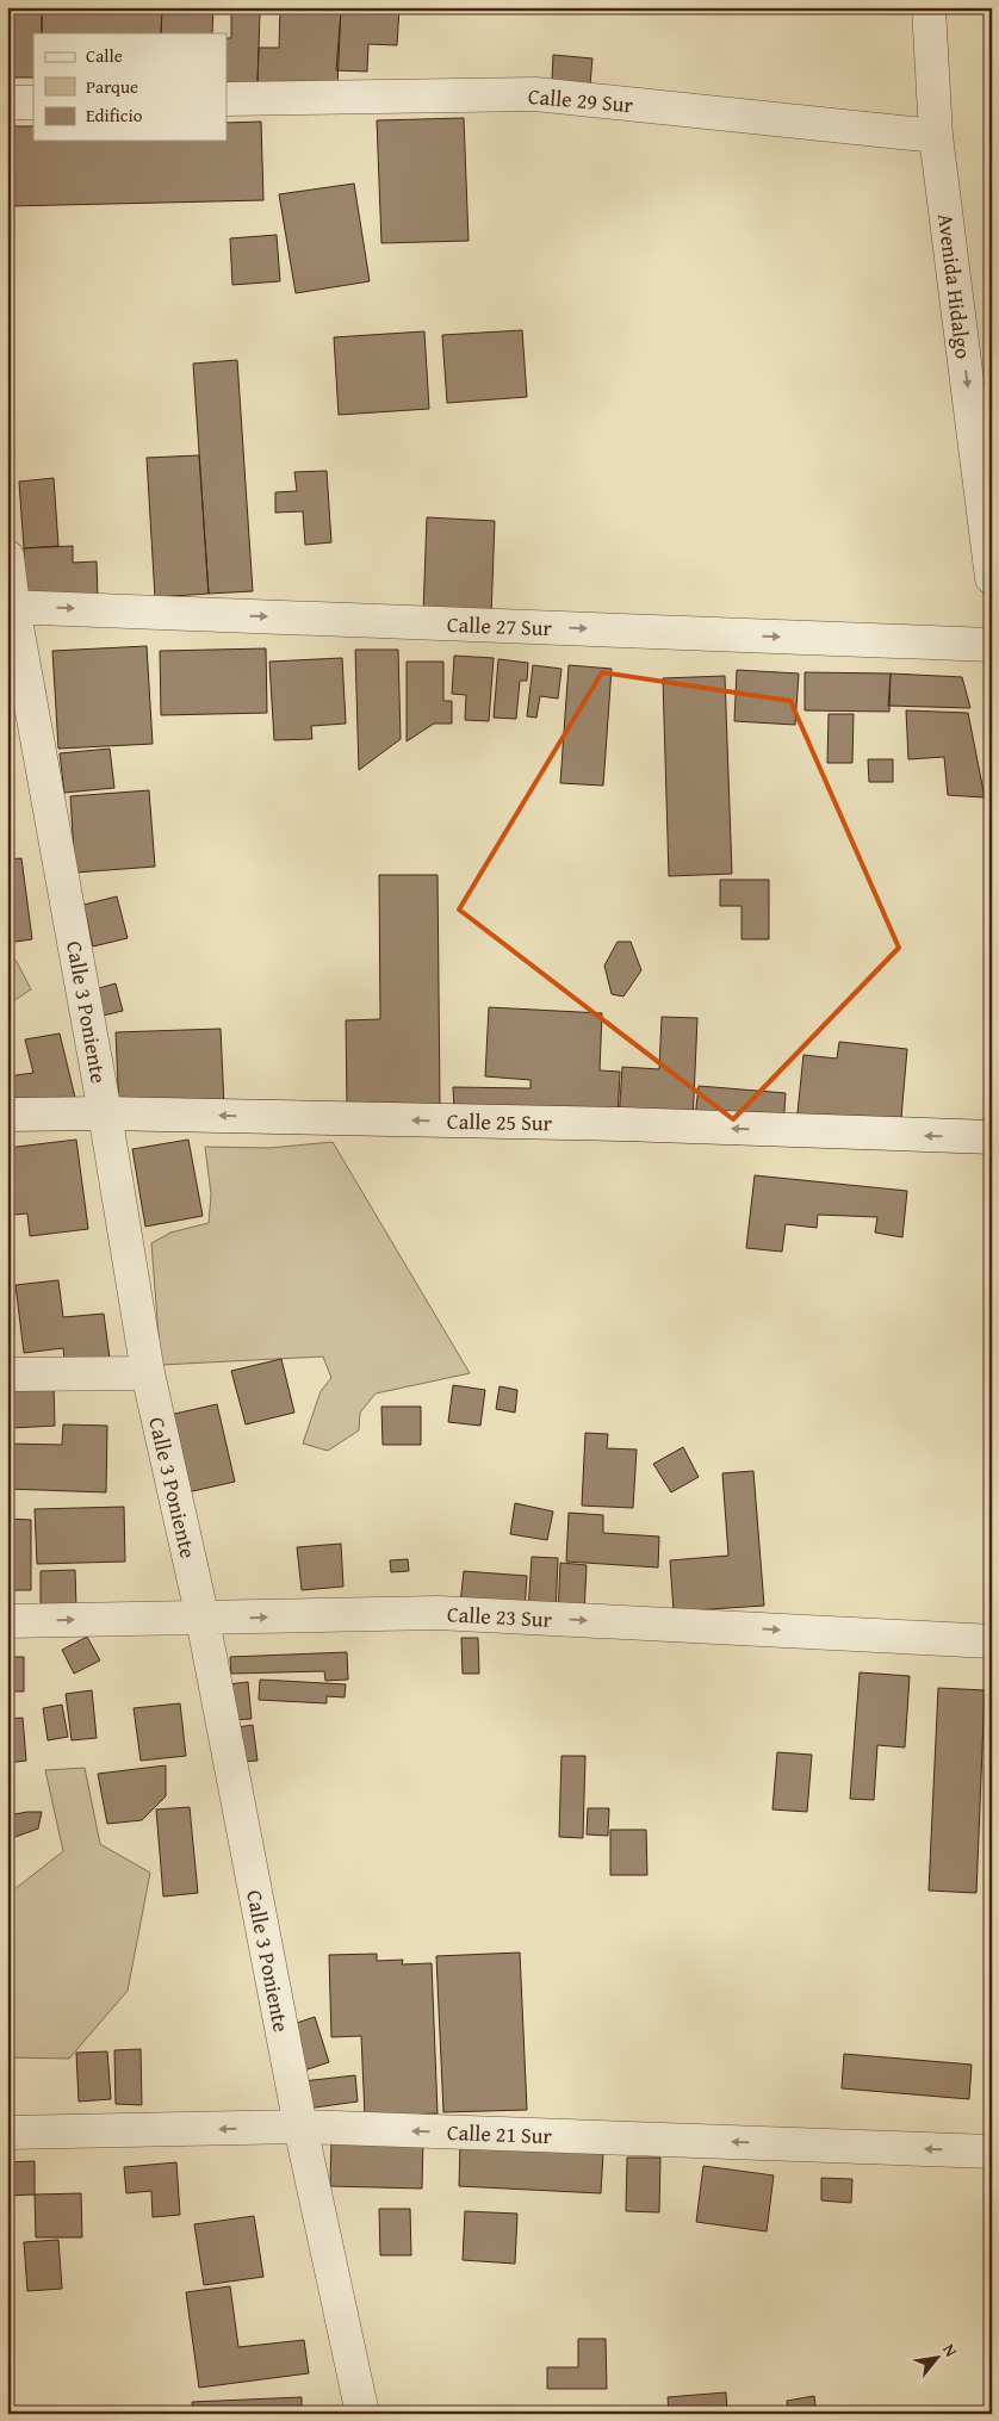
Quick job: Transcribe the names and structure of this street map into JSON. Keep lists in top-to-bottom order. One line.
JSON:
{"streets":{"street":["Calle 29 Sur","Avenida Hidalgo","Calle 27 Sur","Calle 3 Poniente","Calle 25 Sur","Calle 23 Sur","Calle 21 Sur"]},"crossings":[["Calle 29 Sur","Avenida Hidalgo"],["Calle 27 Sur","Calle 3 Poniente"],["Calle 3 Poniente","Calle 25 Sur"],["Calle 3 Poniente","Calle 23 Sur"],["Calle 3 Poniente","Calle 21 Sur"]],"one_way":["Avenida Hidalgo","Calle 27 Sur","Calle 25 Sur","Calle 23 Sur","Calle 21 Sur"],"legend":["Calle","Parque","Edificio"],"north":"top right"}
